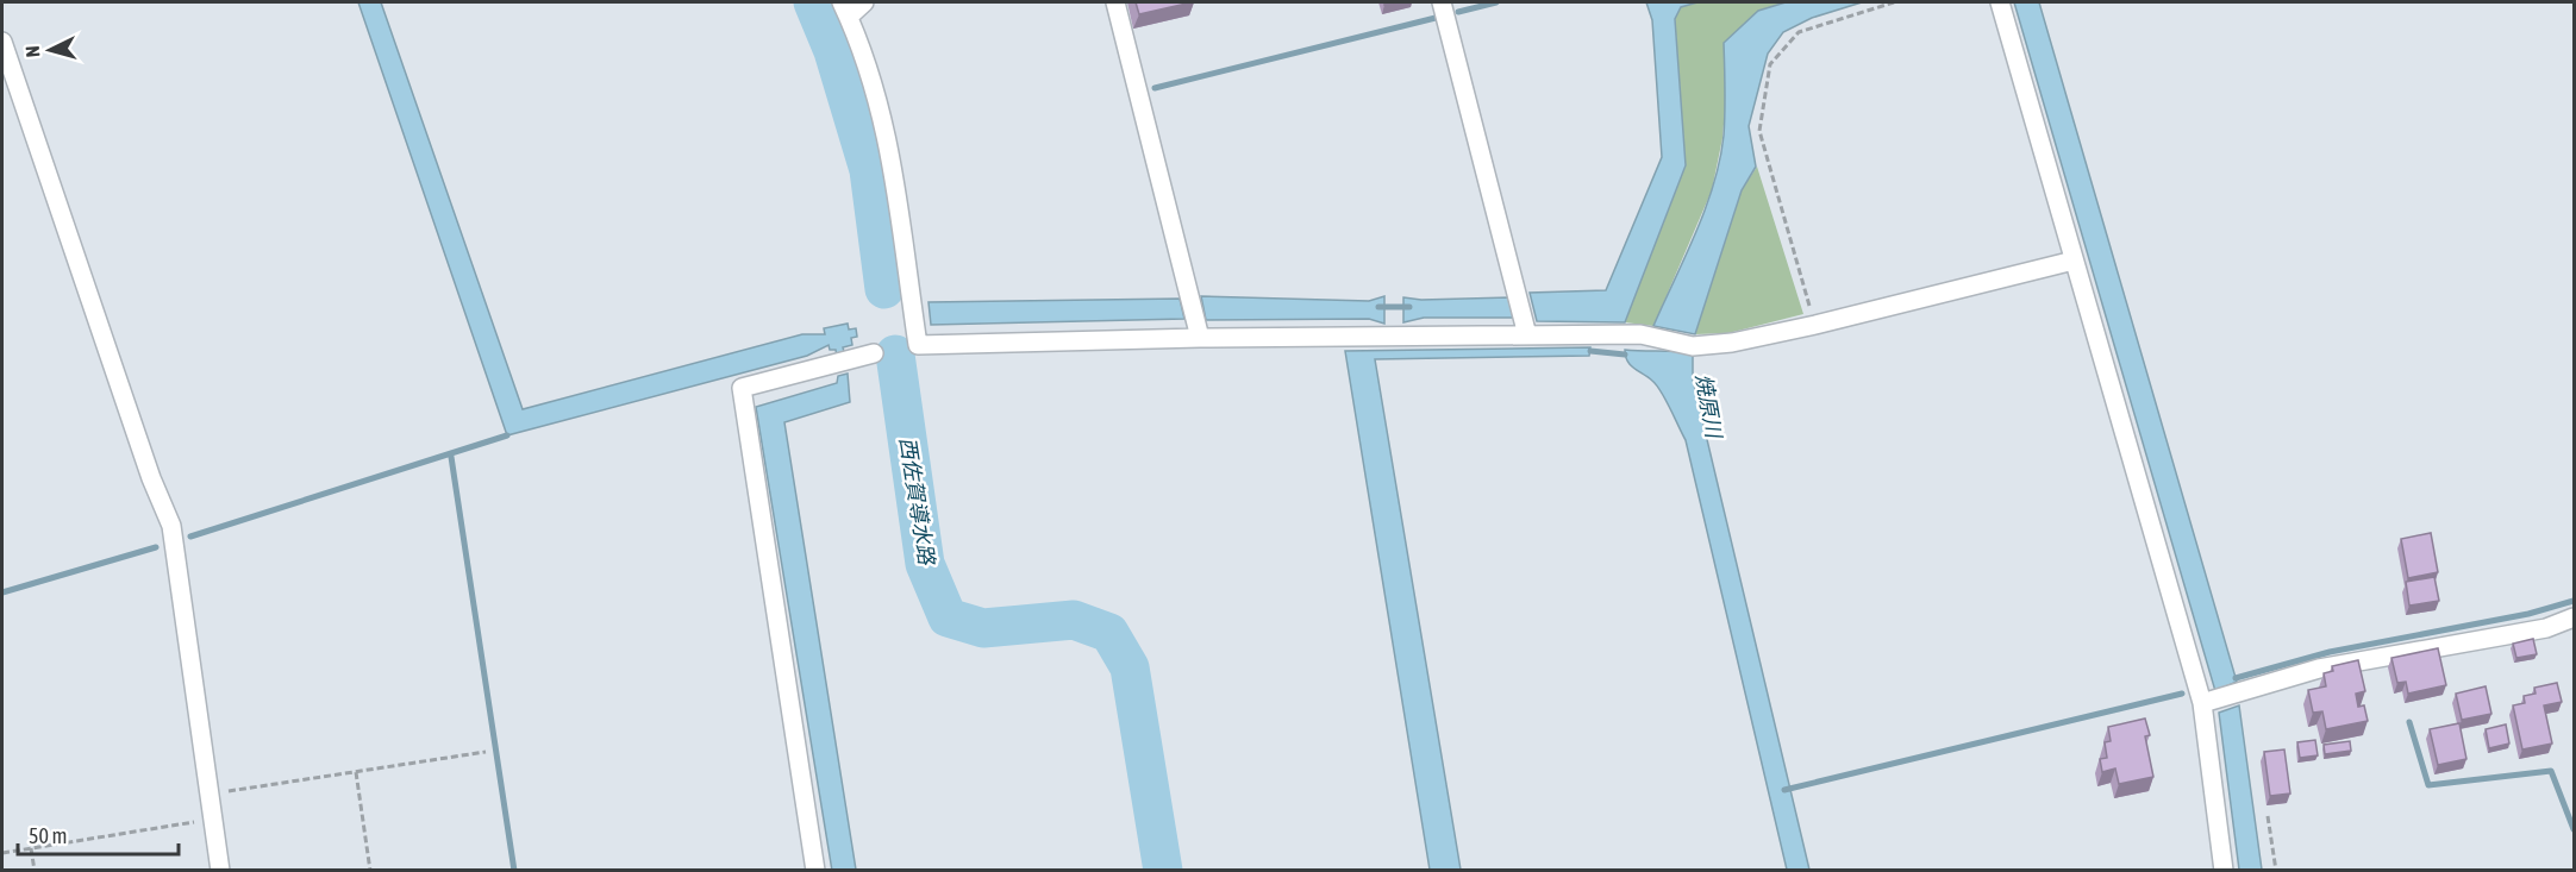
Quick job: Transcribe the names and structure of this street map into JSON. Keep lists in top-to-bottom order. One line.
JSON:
{"water":["焼原川","西佐賀導水路"],"scale_bar":"50 m","north":"left"}
